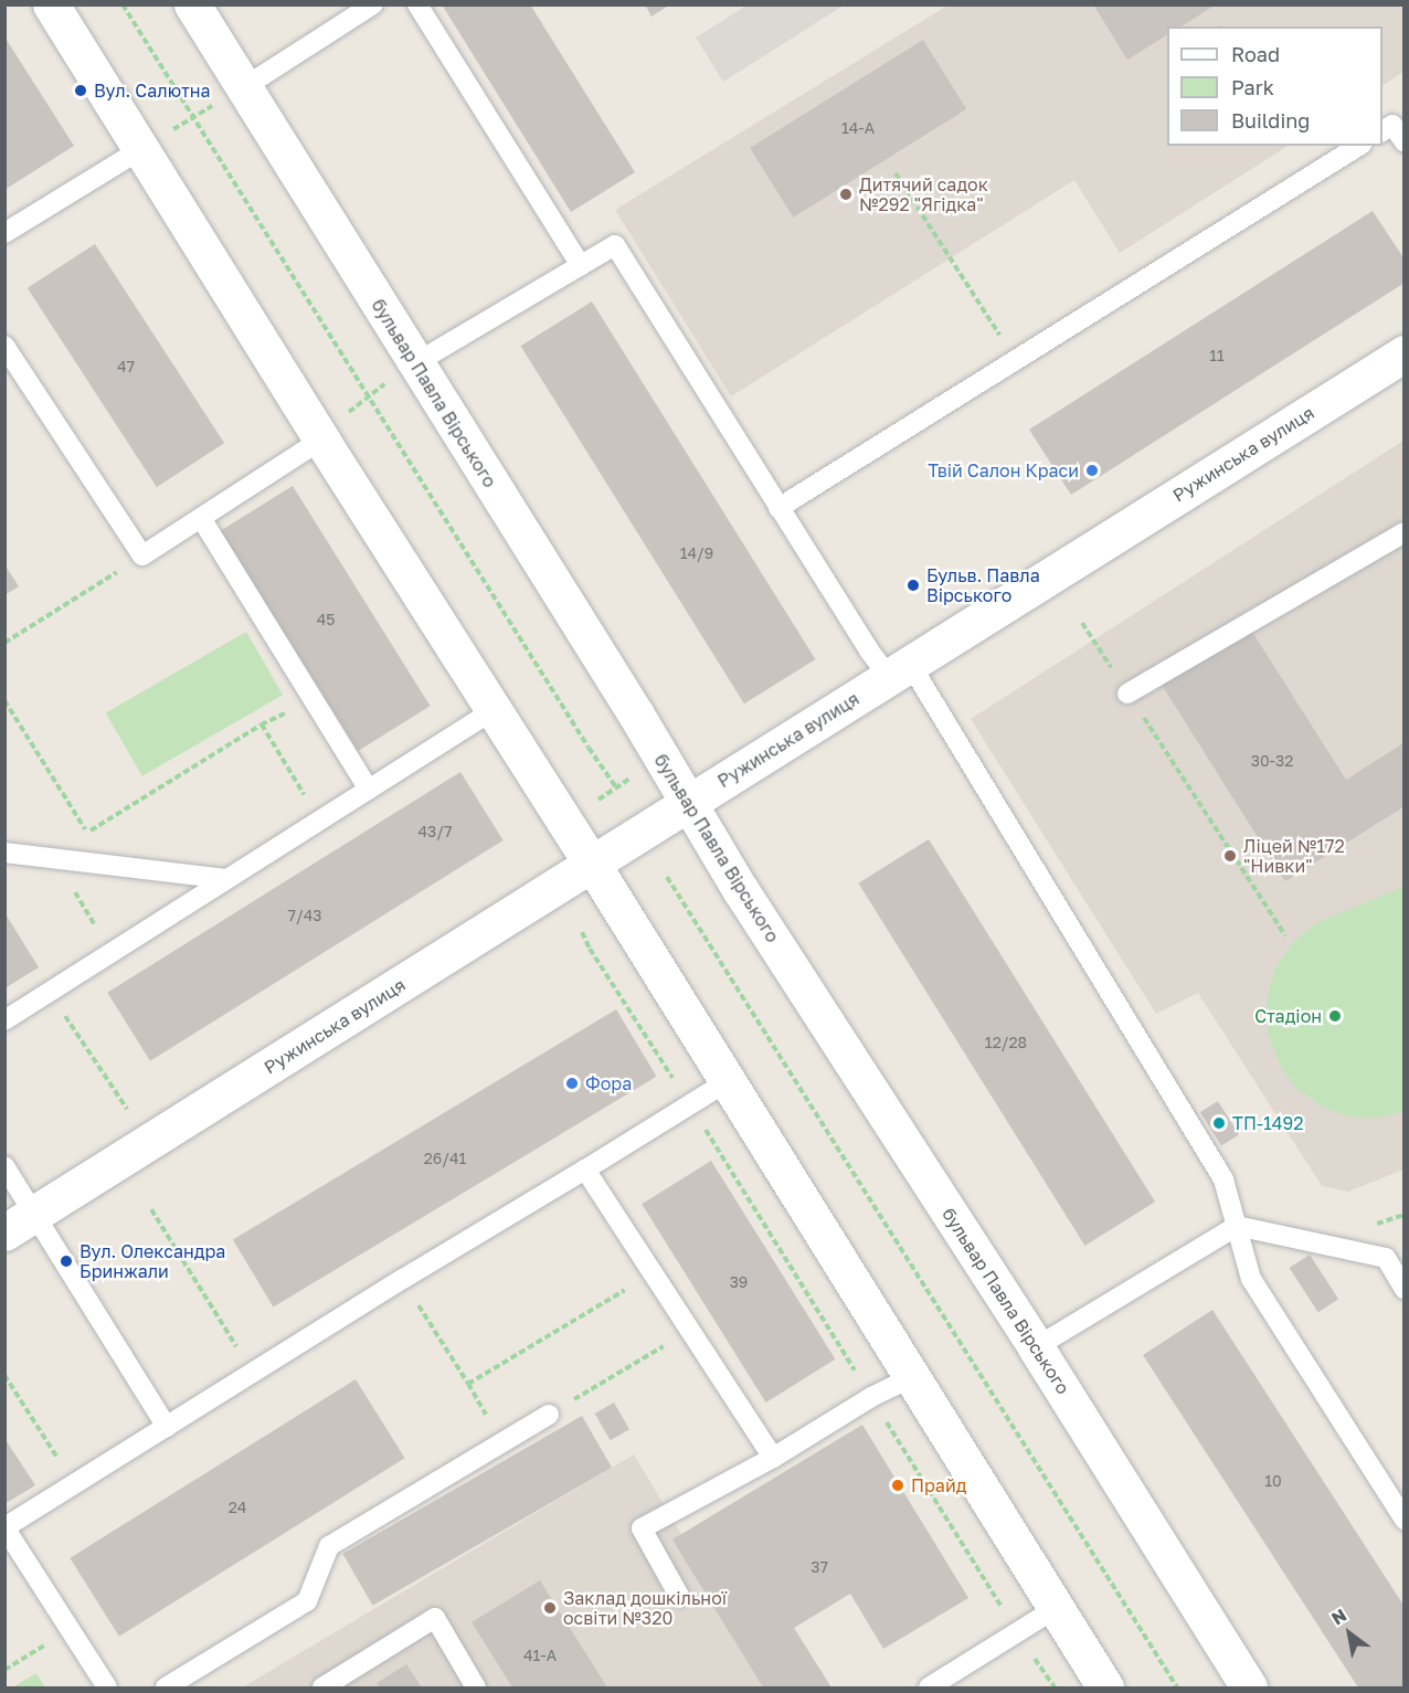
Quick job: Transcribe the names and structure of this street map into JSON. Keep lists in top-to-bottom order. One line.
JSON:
{"streets":{"street":["бульвар Павла Вірського","Ружинська вулиця"]},"crossings":[["бульвар Павла Вірського","Ружинська вулиця"]],"places":["Вул. Салютна","Дитячий садок №292 \"Ягідка\"","Твій Салон Краси","Бульв. Павла Вірського","Ліцей №172 \"Нивки\"","Стадіон","Фора","ТП-1492","Вул. Олександра Бринжали","Прайд","Заклад дошкільної освіти №320"],"house_numbers":["14-А","11","47","14/9","45","30-32","43/7","7/43","12/28","26/41","39","10","24","37","41-А"],"legend":["Road","Park","Building"],"north":"top left"}
